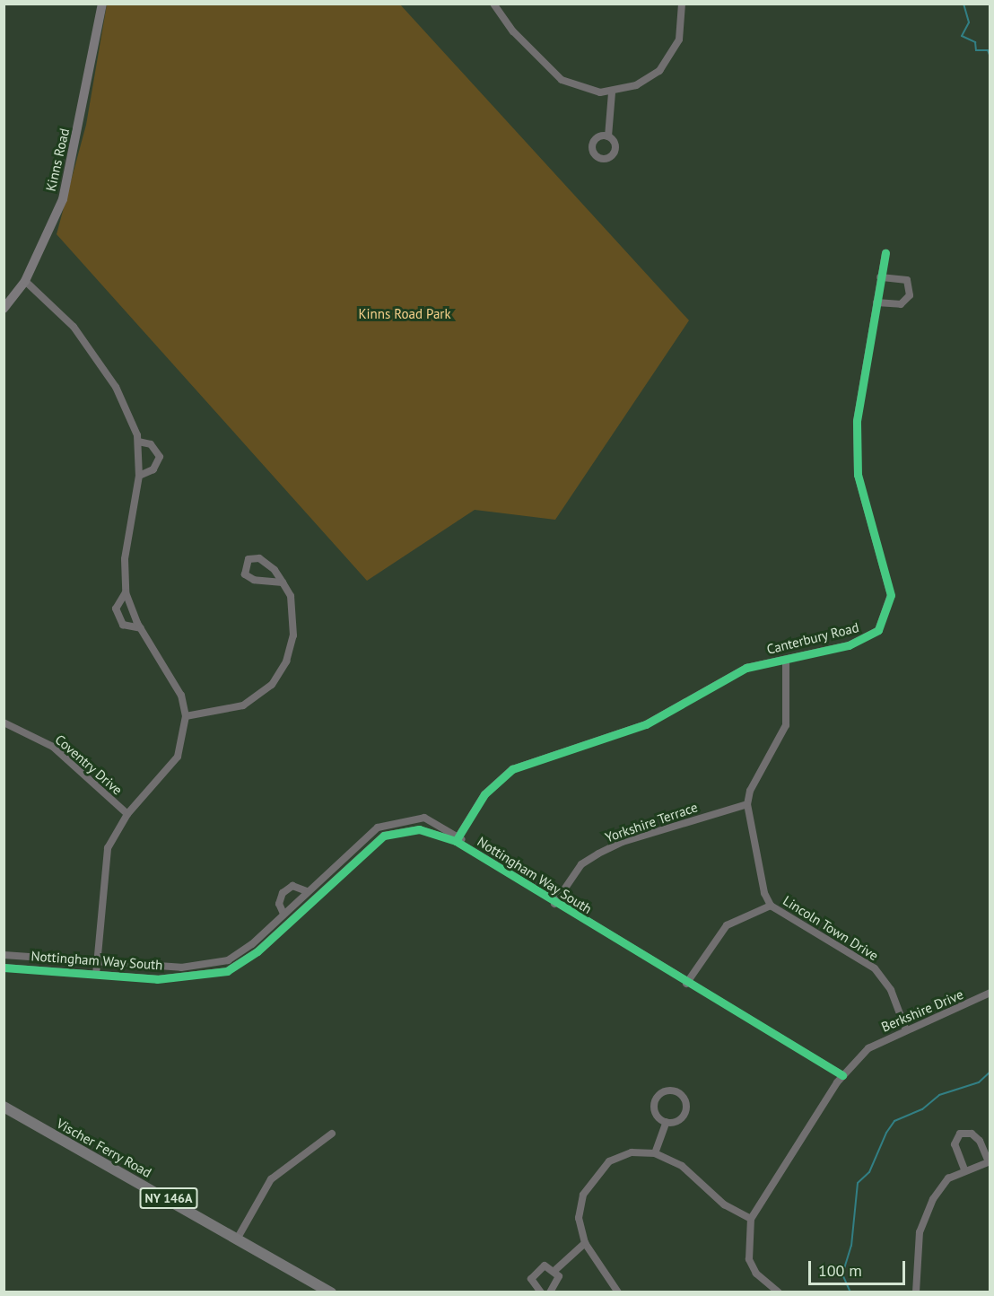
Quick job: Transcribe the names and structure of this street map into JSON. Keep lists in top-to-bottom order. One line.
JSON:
{"streets":{"main road":["Vischer Ferry Road","NY 146A"],"street":["Kinns Road","Canterbury Road","Coventry Drive","Yorkshire Terrace","Nottingham Way South","Lincoln Town Drive","Berkshire Drive"]},"crossings":[["Canterbury Road","Nottingham Way South"],["Canterbury Road","Lincoln Town Drive"],["Yorkshire Terrace","Nottingham Way South"],["Yorkshire Terrace","Lincoln Town Drive"],["Nottingham Way South","Berkshire Drive"],["Lincoln Town Drive","Berkshire Drive"]],"parks":["Kinns Road Park"],"scale_bar":"100 m"}
